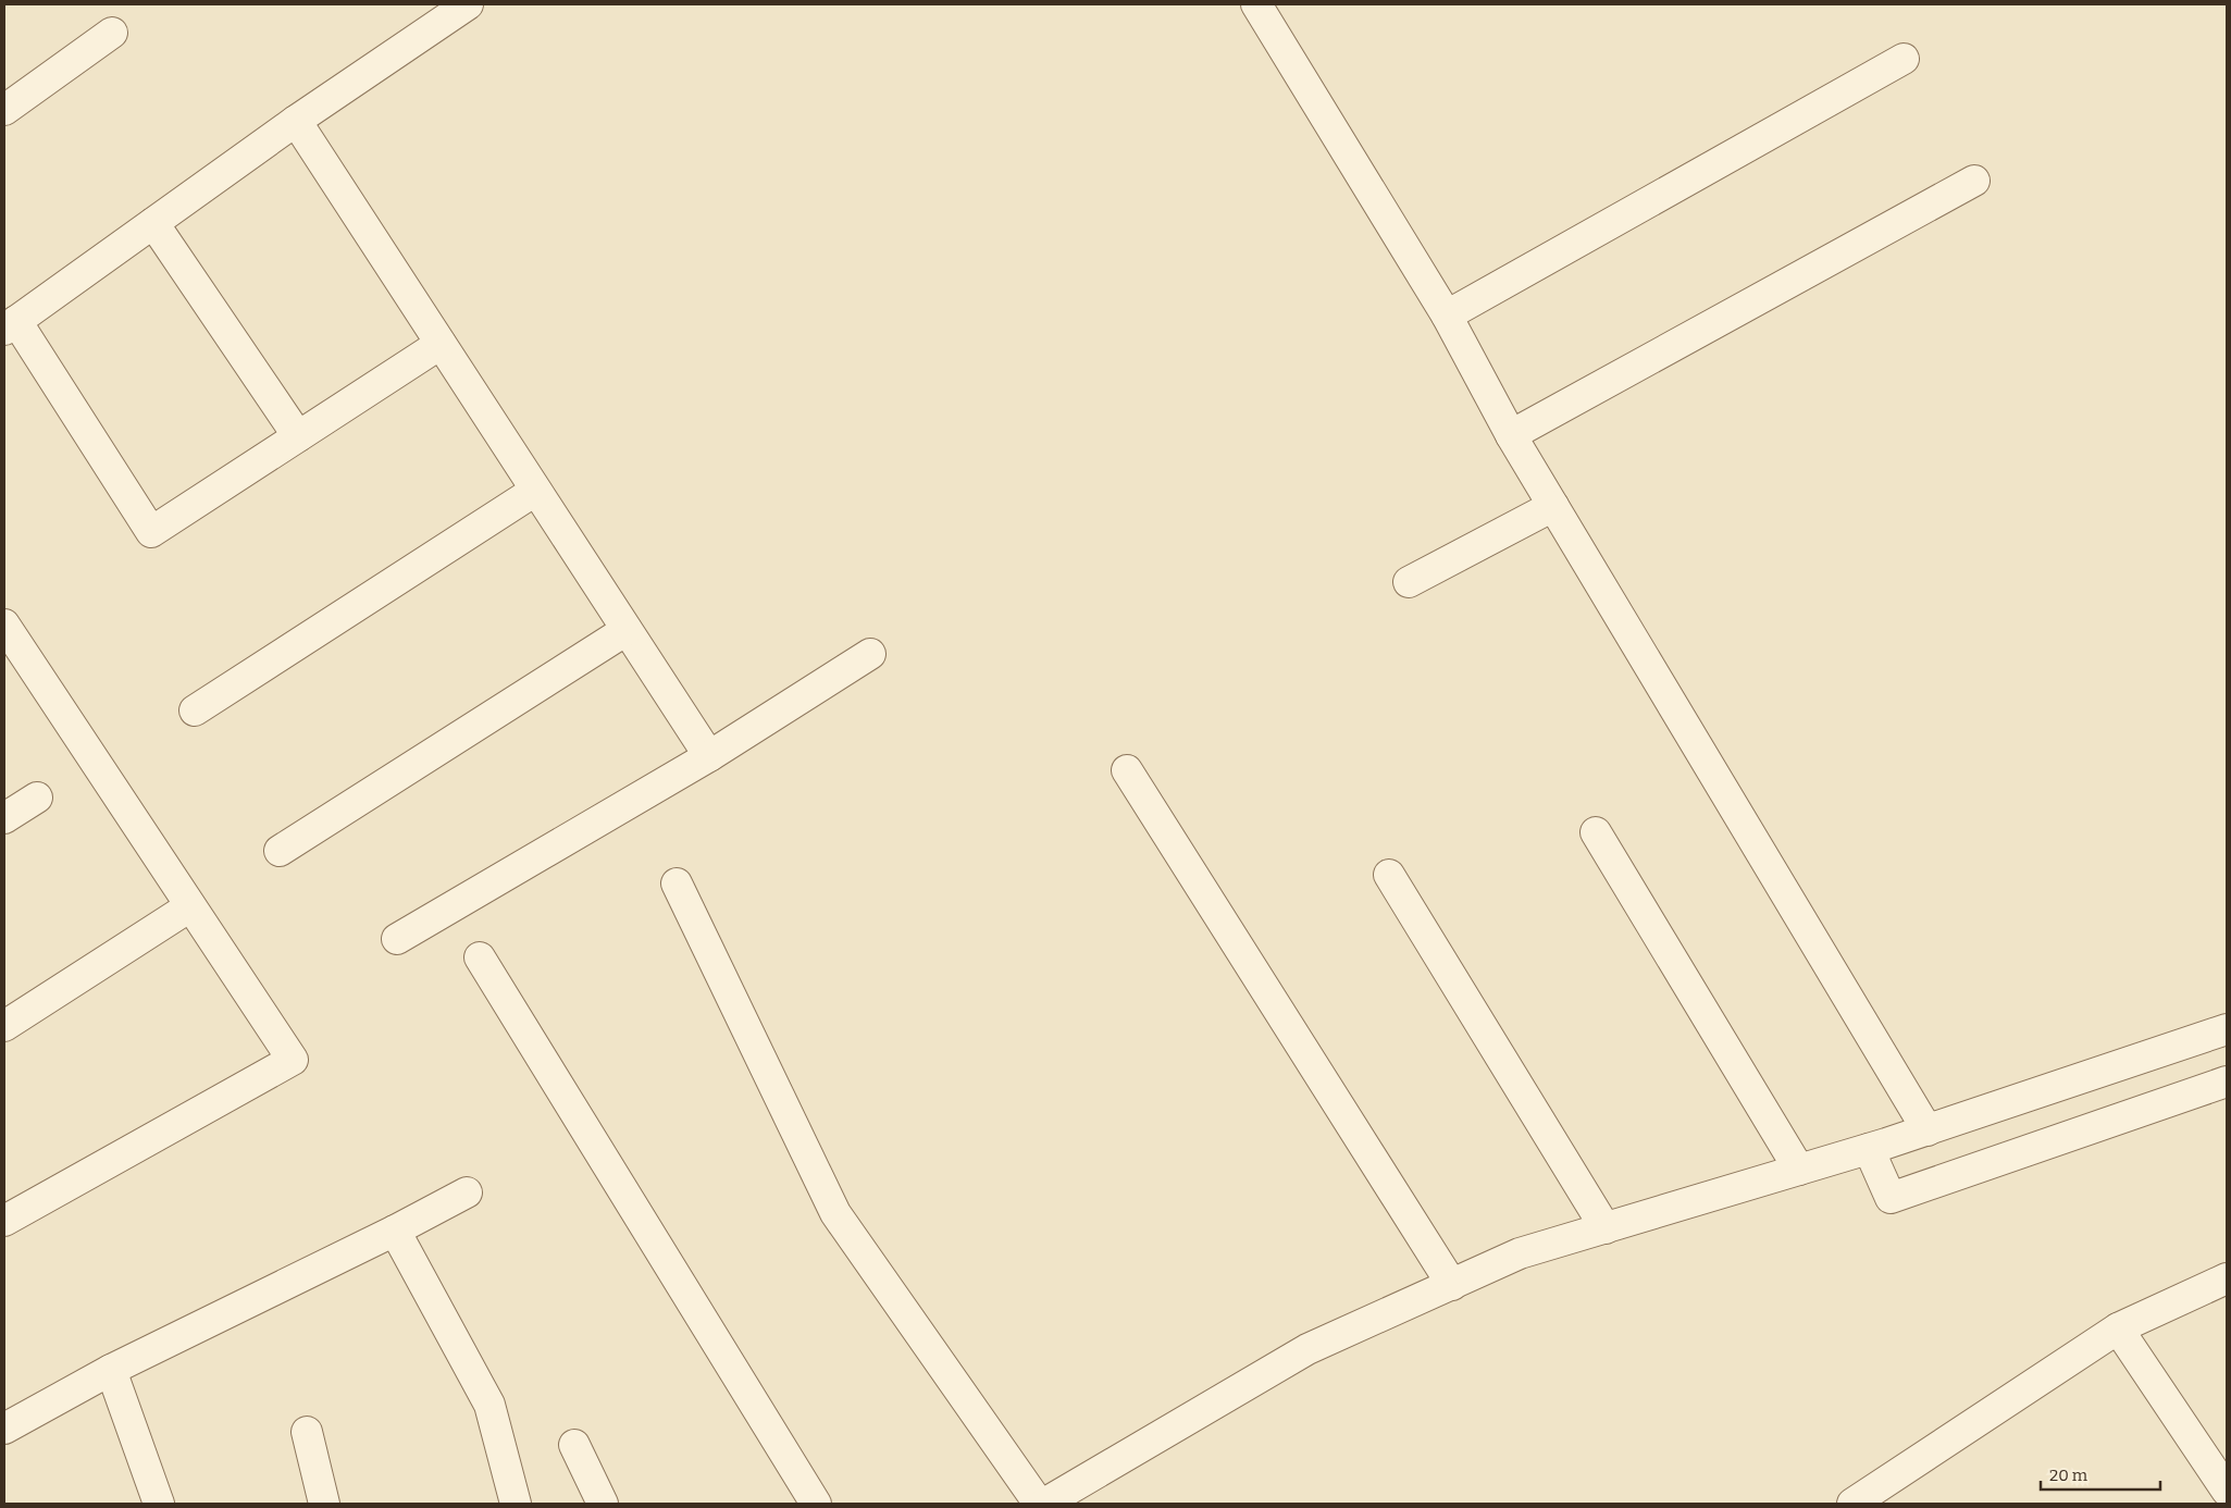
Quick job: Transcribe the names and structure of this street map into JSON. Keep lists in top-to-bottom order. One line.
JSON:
{"scale_bar":"20 m"}
